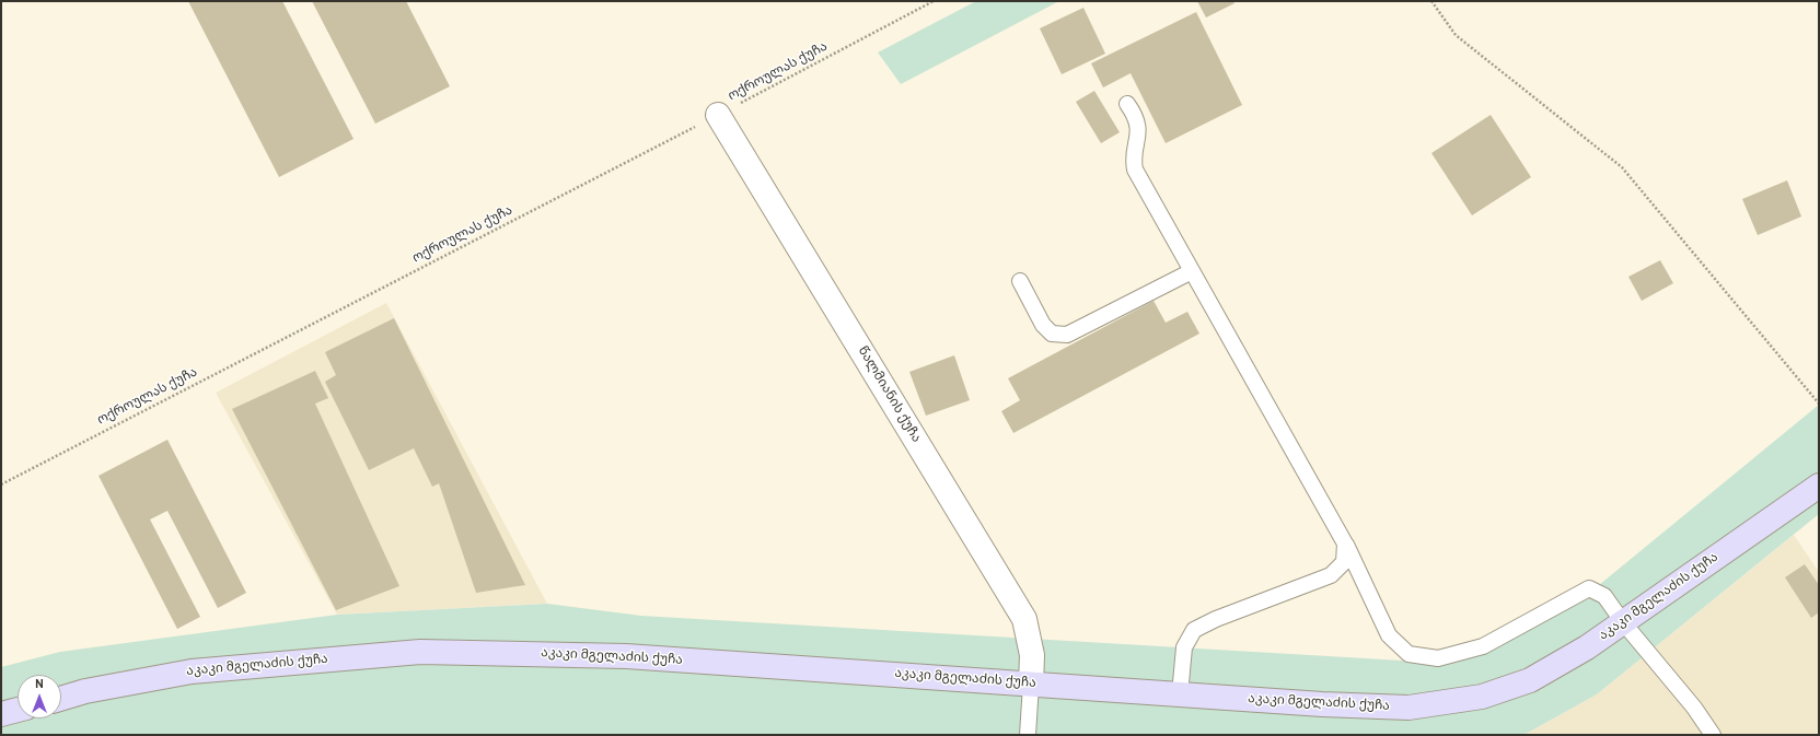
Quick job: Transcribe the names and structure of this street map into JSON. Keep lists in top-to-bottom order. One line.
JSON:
{"streets":{"street":["წალმიანის ქუჩა","აკაკი მგელაძის ქუჩა"],"path":["ოქროულას ქუჩა"]},"crossings":[["ოქროულას ქუჩა","წალმიანის ქუჩა"],["წალმიანის ქუჩა","აკაკი მგელაძის ქუჩა"]],"north":"top"}
